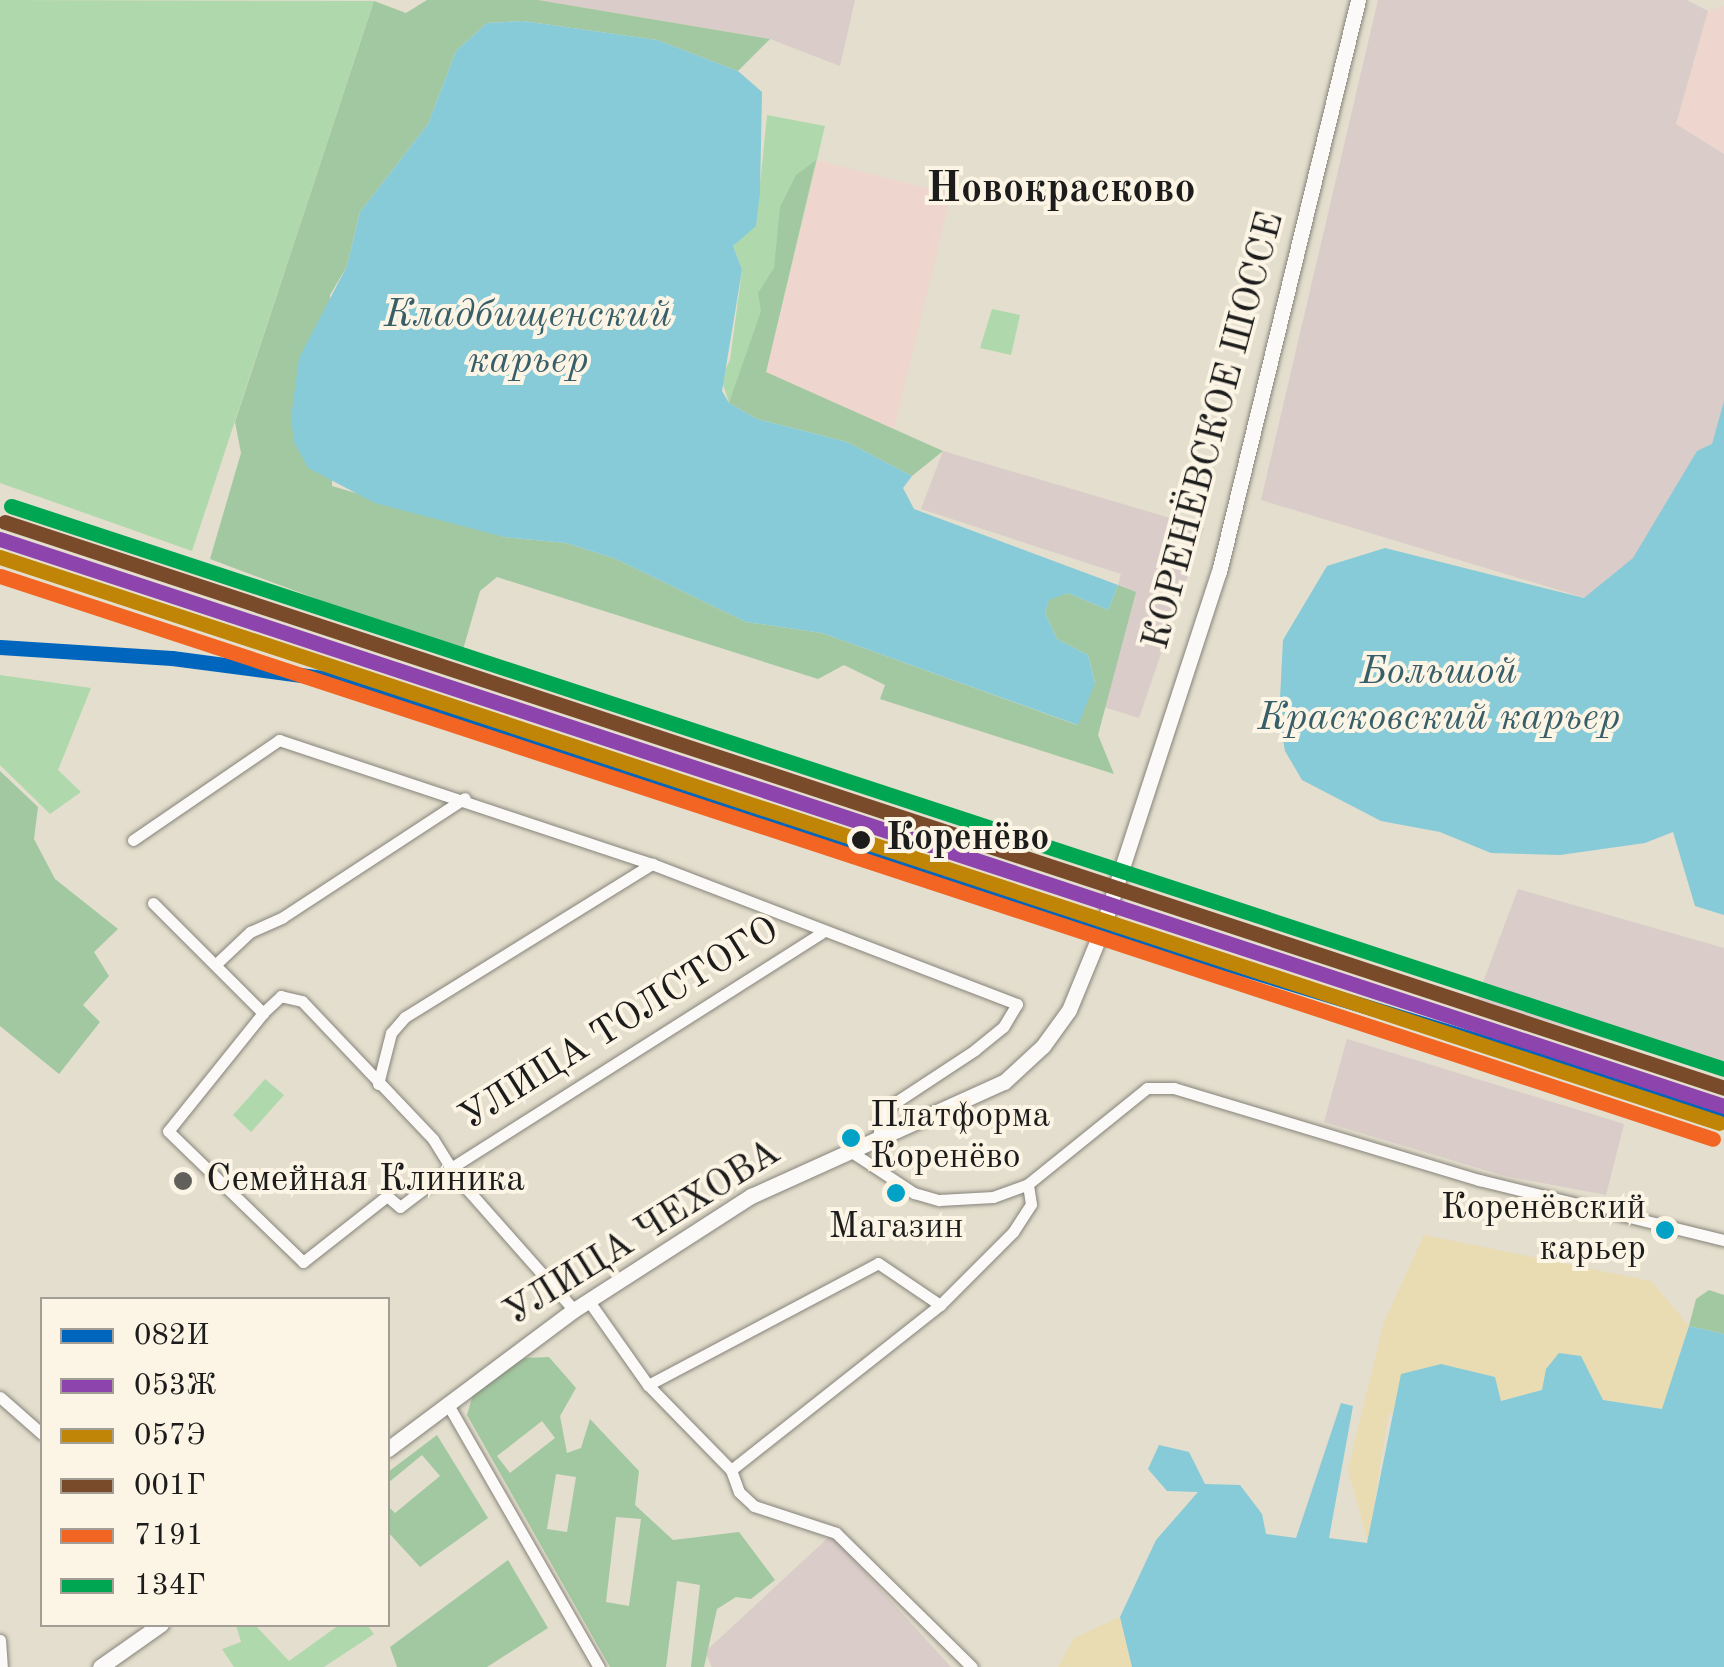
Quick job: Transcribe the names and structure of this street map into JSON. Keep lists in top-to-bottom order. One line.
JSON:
{"streets":{"main road":["КОРЕНЁВСКОЕ ШОССЕ","УЛИЦА ЧЕХОВА"],"street":["УЛИЦА ТОЛСТОГО"]},"crossings":[["КОРЕНЁВСКОЕ ШОССЕ","УЛИЦА ЧЕХОВА"]],"districts":["Новокрасково"],"water":["Кладбищенский карьер","Большой Красковский карьер"],"places":["Коренёво","Платформа Коренёво","Семейная Клиника","Магазин","Коренёвский карьер"],"lines":["transit line 134Г","transit line 001Г","transit line 053Ж","transit line 057Э","transit line 7191","transit line 082И"],"legend":["082И","053Ж","057Э","001Г","7191","134Г"]}
